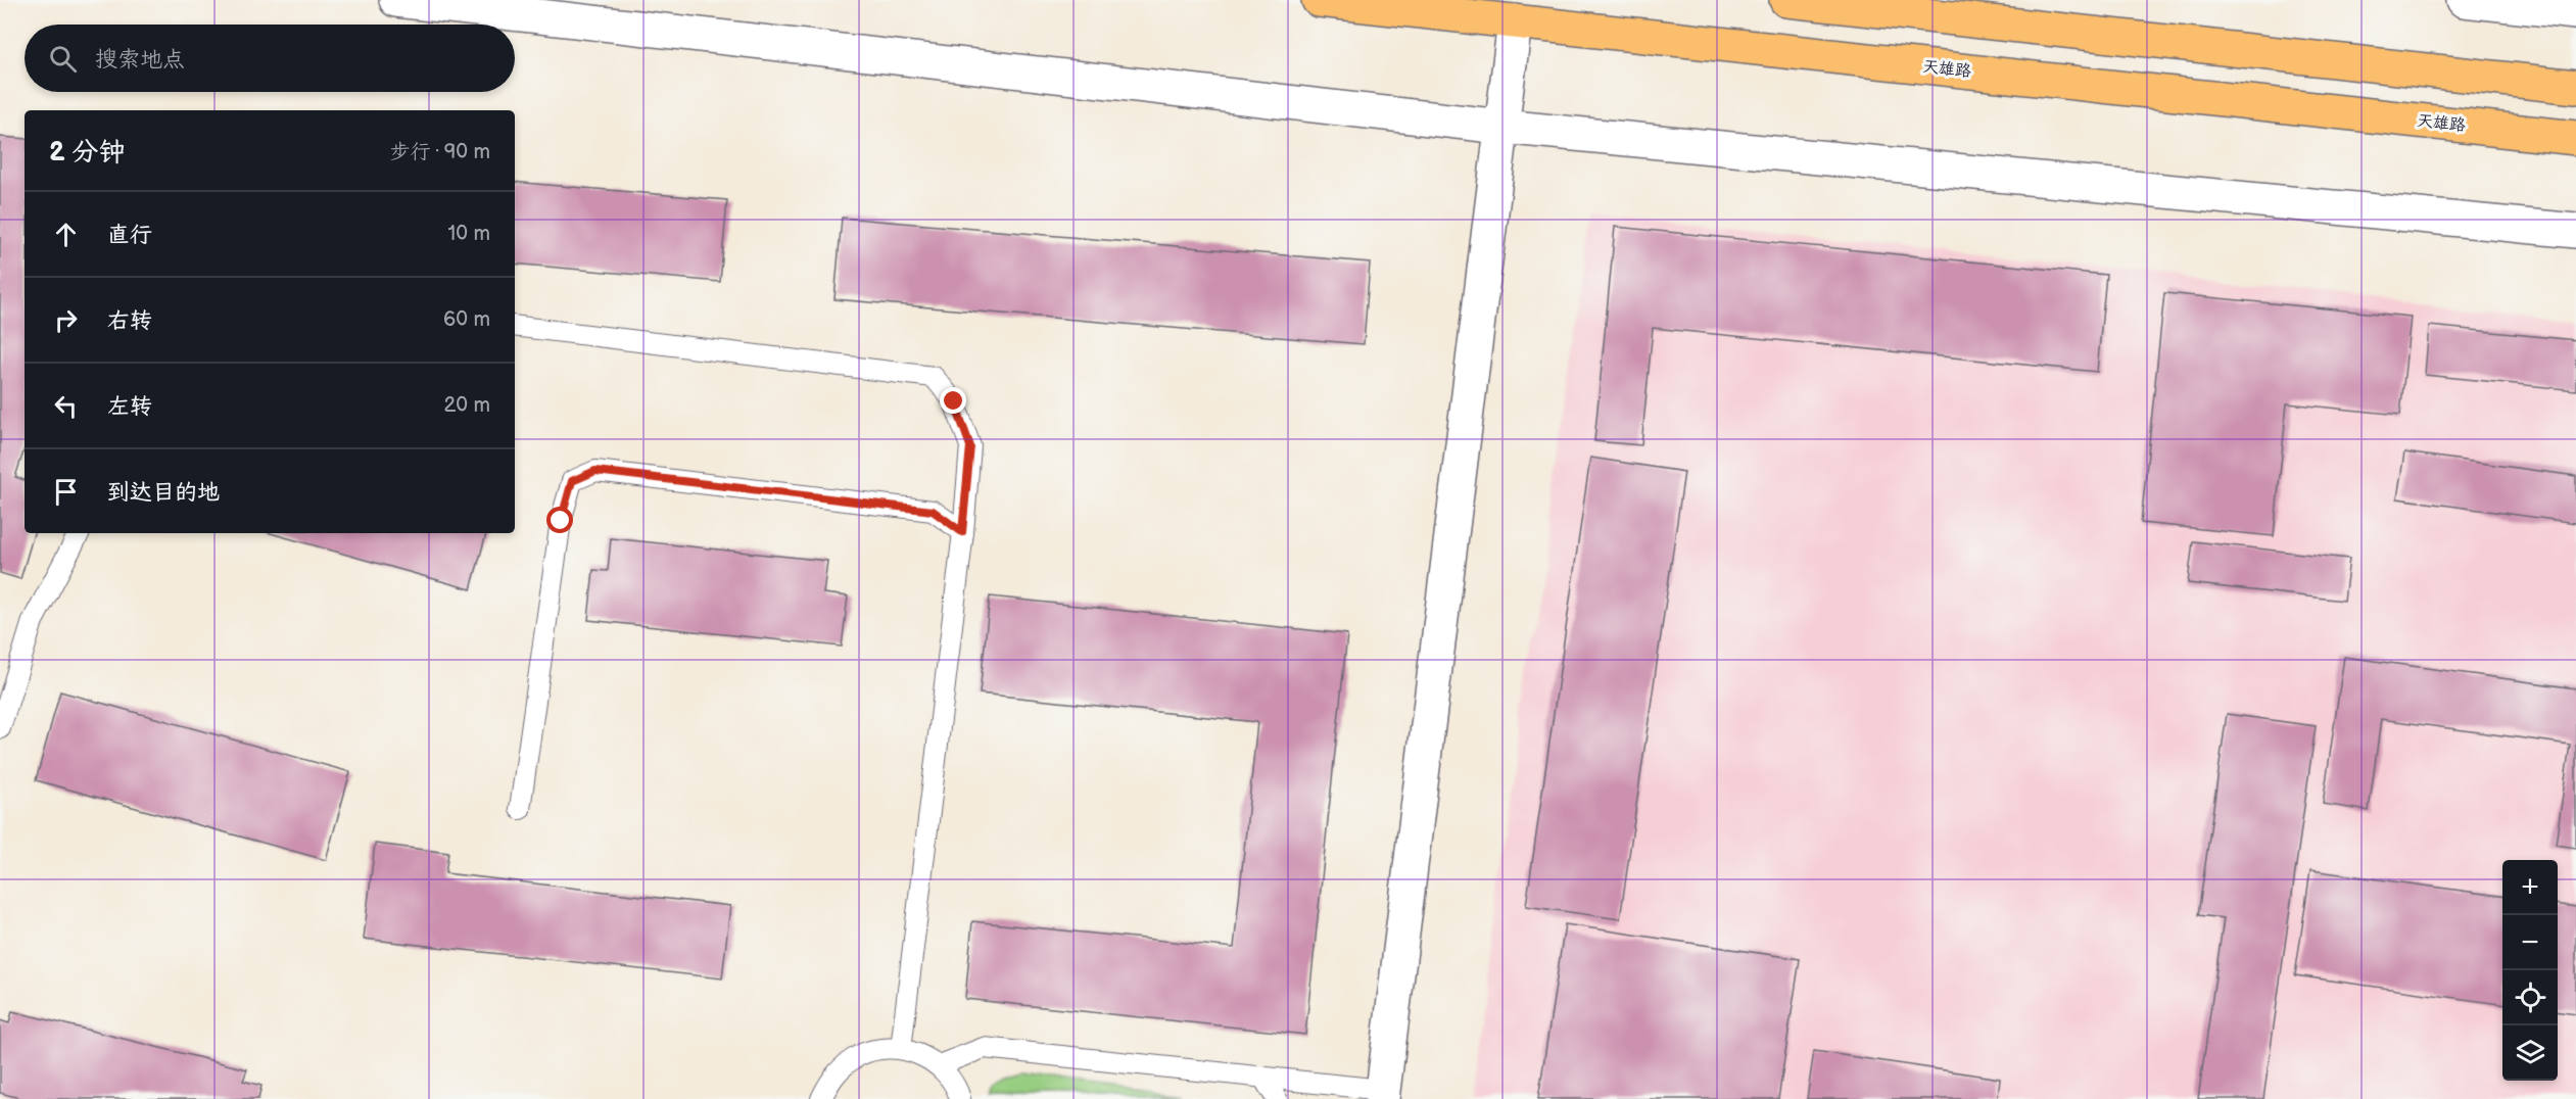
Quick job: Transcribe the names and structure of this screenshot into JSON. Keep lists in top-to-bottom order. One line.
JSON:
{"streets":{"main road":["天雄路"]},"page":{"search":"搜索地点","heading":["2 分钟","步行 · 90 m"],"list":[["直行","10 m"],["右转","60 m"],["左转","20 m"],"到达目的地"],"map_buttons":["+","−"]}}
